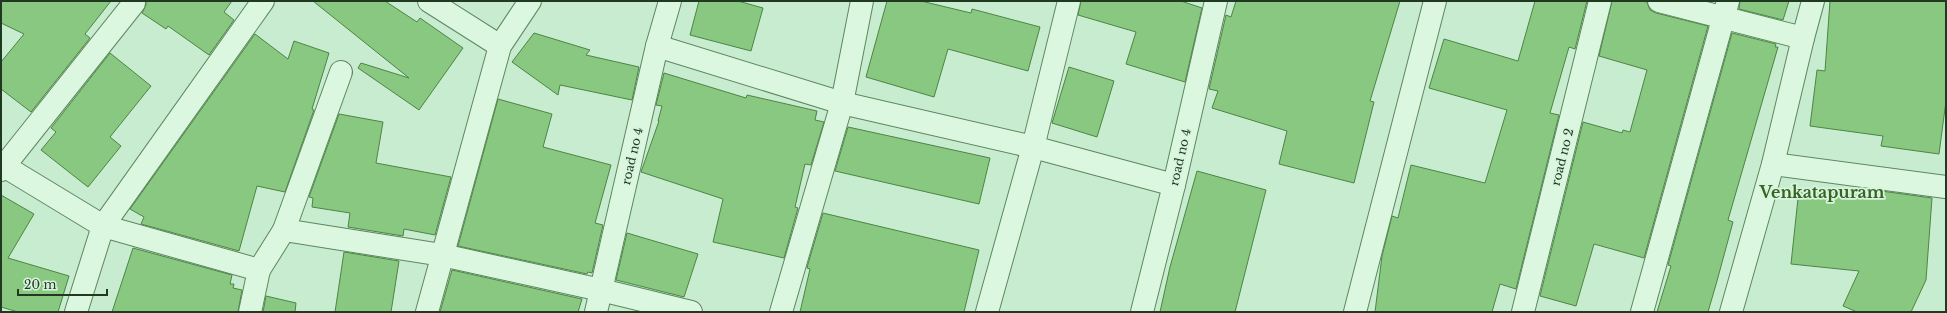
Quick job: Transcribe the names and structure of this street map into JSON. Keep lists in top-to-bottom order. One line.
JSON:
{"streets":{"street":["road no 4","road no 2"]},"districts":["Venkatapuram"],"scale_bar":"20 m"}
